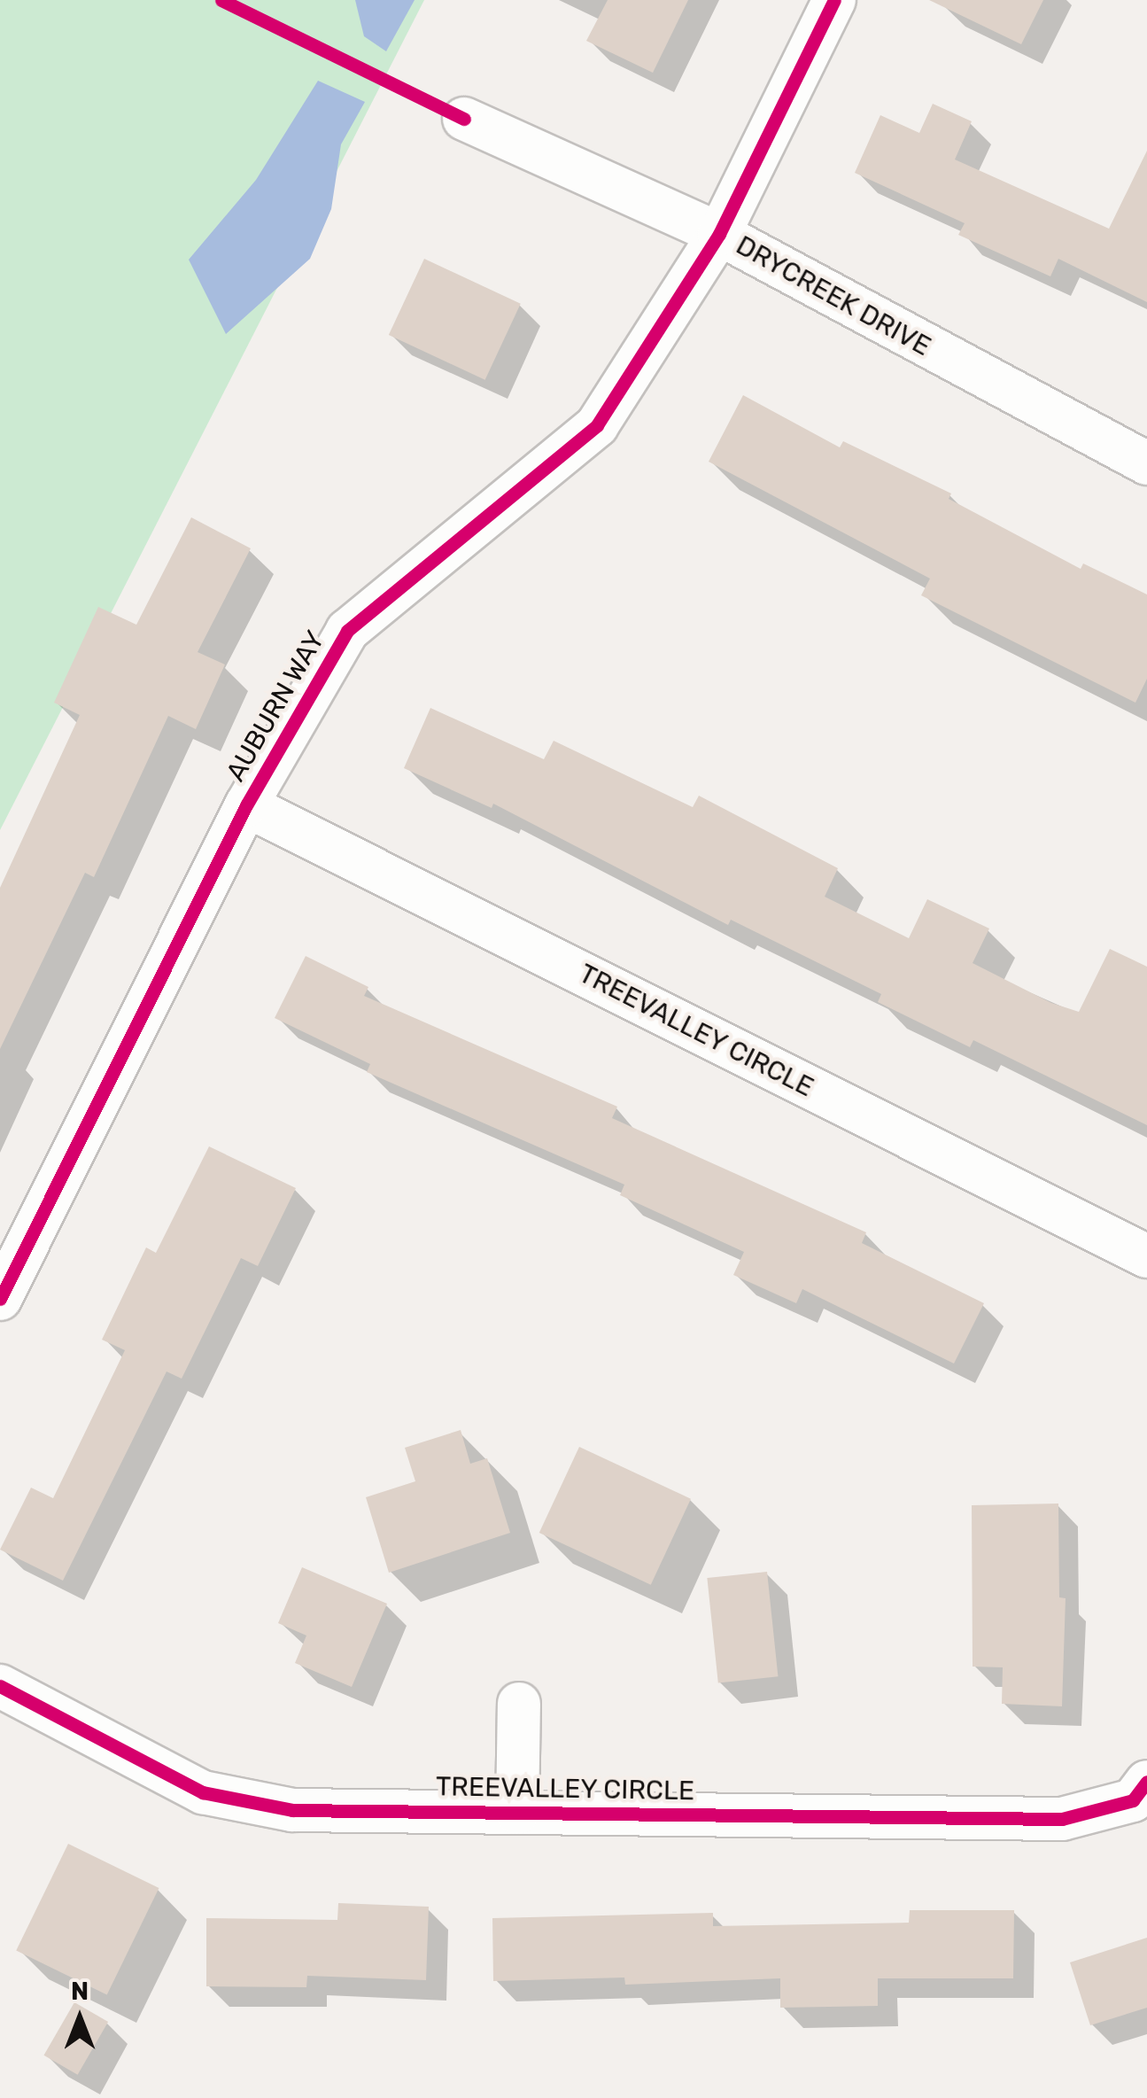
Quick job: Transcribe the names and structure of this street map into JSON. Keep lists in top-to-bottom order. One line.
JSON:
{"streets":{"street":["DRYCREEK DRIVE","AUBURN WAY","TREEVALLEY CIRCLE"]},"crossings":[["DRYCREEK DRIVE","AUBURN WAY"],["AUBURN WAY","TREEVALLEY CIRCLE"]],"north":"top"}
